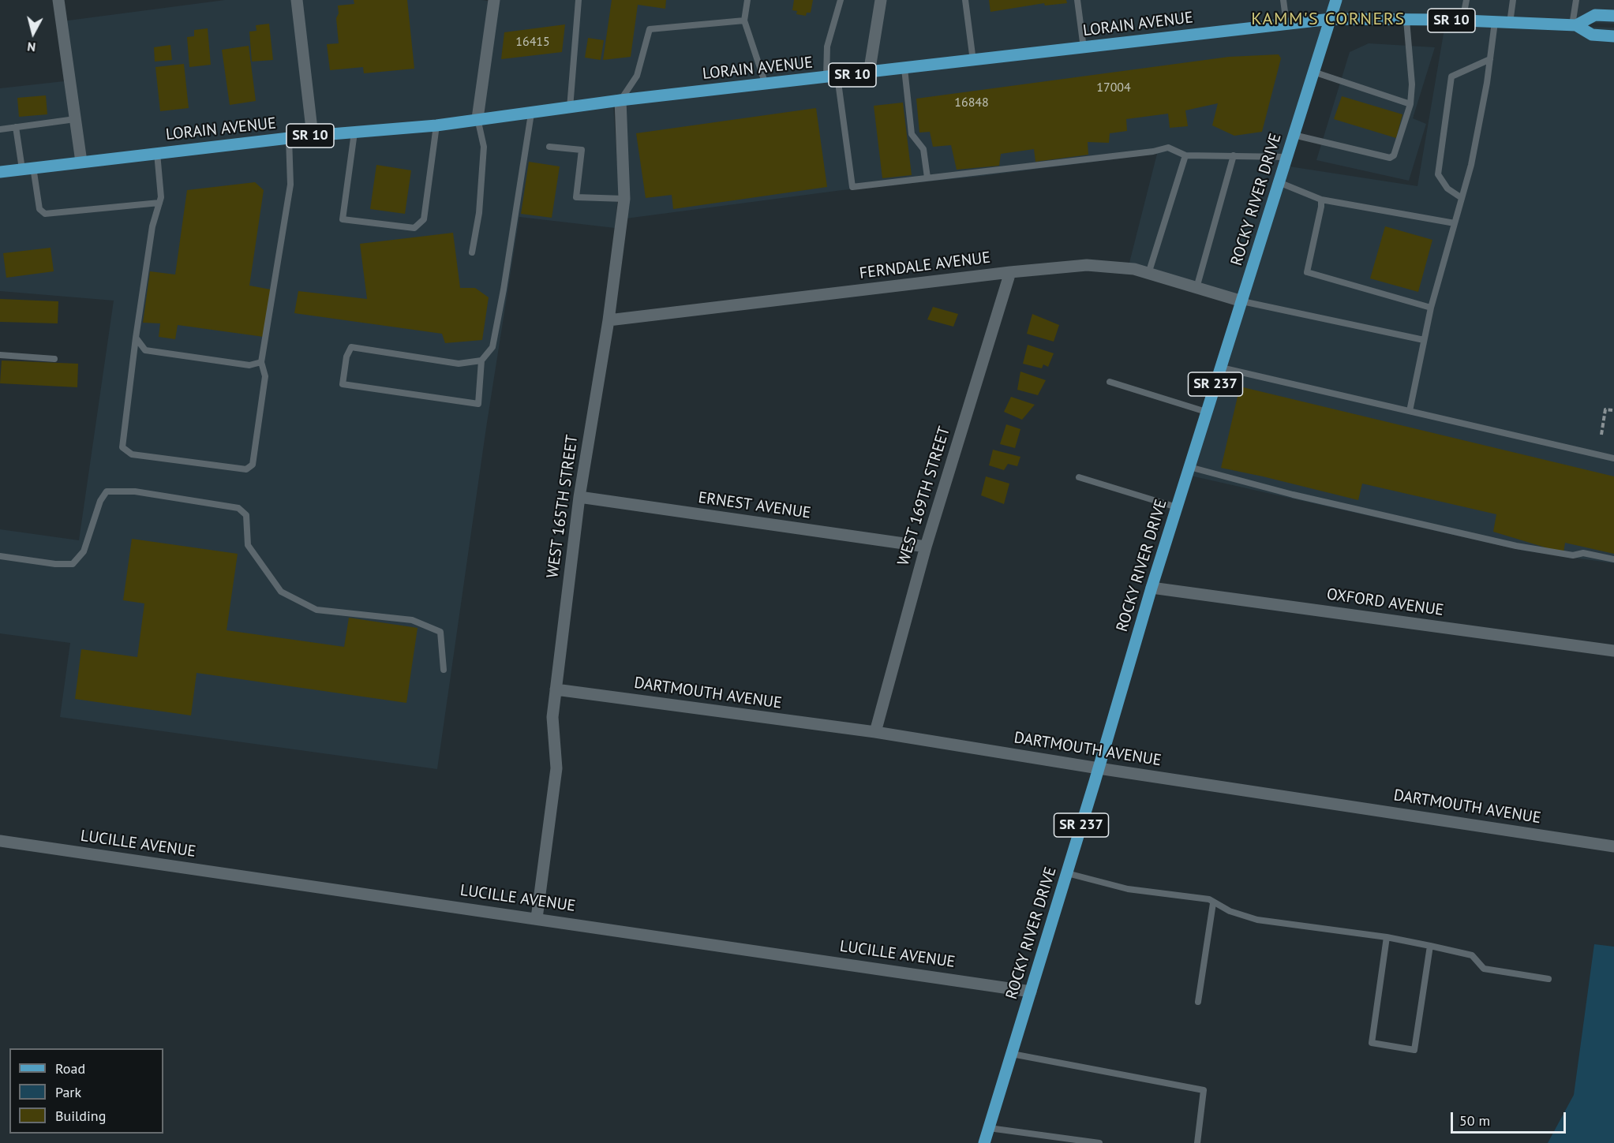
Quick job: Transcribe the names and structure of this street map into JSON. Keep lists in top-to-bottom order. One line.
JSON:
{"streets":{"main road":["SR 10","LORAIN AVENUE","ROCKY RIVER DRIVE","SR 237"],"street":["FERNDALE AVENUE","WEST 169TH STREET","ERNEST AVENUE","WEST 165TH STREET","OXFORD AVENUE","DARTMOUTH AVENUE","LUCILLE AVENUE"]},"crossings":[["LORAIN AVENUE","ROCKY RIVER DRIVE"],["LORAIN AVENUE","WEST 165TH STREET"],["ROCKY RIVER DRIVE","FERNDALE AVENUE"],["ROCKY RIVER DRIVE","OXFORD AVENUE"],["ROCKY RIVER DRIVE","DARTMOUTH AVENUE"],["ROCKY RIVER DRIVE","LUCILLE AVENUE"],["FERNDALE AVENUE","WEST 169TH STREET"],["FERNDALE AVENUE","WEST 165TH STREET"],["WEST 169TH STREET","ERNEST AVENUE"],["WEST 169TH STREET","DARTMOUTH AVENUE"],["ERNEST AVENUE","WEST 165TH STREET"],["WEST 165TH STREET","DARTMOUTH AVENUE"],["WEST 165TH STREET","LUCILLE AVENUE"]],"districts":["KAMM'S CORNERS"],"house_numbers":["16415","17004","16848"],"legend":["Road","Park","Building"],"scale_bar":"50 m","north":"bottom"}
